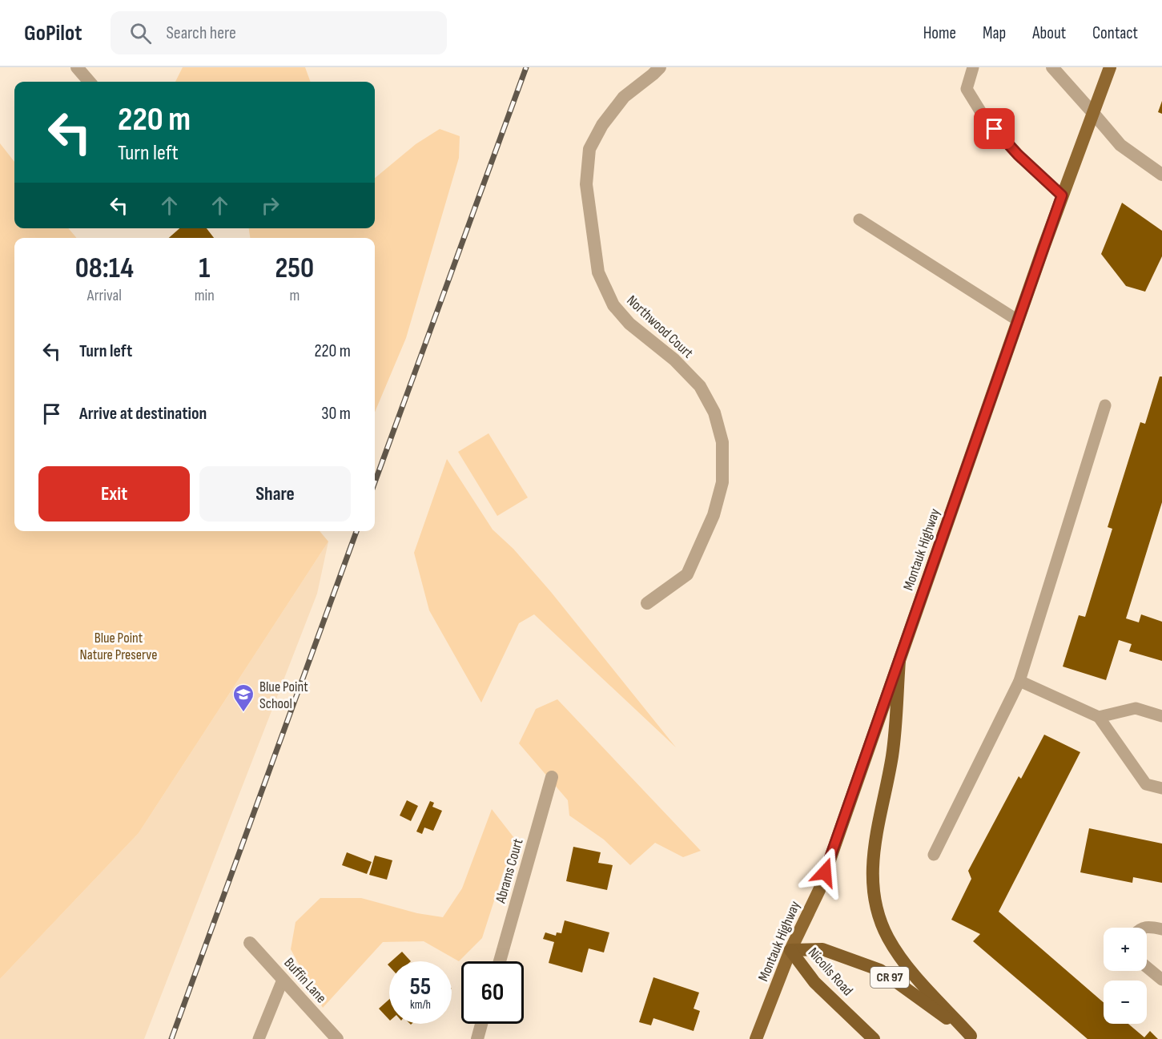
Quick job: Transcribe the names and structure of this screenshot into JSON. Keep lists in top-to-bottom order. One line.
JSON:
{"streets":{"highway":["Nicolls Road","CR 97"],"main road":["Montauk Highway"],"street":["Northwood Court","Abrams Court","Buffin Lane"]},"crossings":[["Montauk Highway","Nicolls Road"]],"parks":["Blue Point Nature Preserve"],"places":{"school or university":["Blue Point School"]},"page":{"header":"GoPilot","search":"Search here","nav":["Home","Map","About","Contact"],"turn":["220 m","Turn left"],"eta":["08:14","Arrival","1","min","250","m"],"list":[{"name":"Turn left","value":"220 m"},{"name":"Arrive at destination","value":"30 m"}],"buttons":["Exit","Share"],"map_buttons":["+","−"],"speed":"55 km/h","limit":"60"}}
